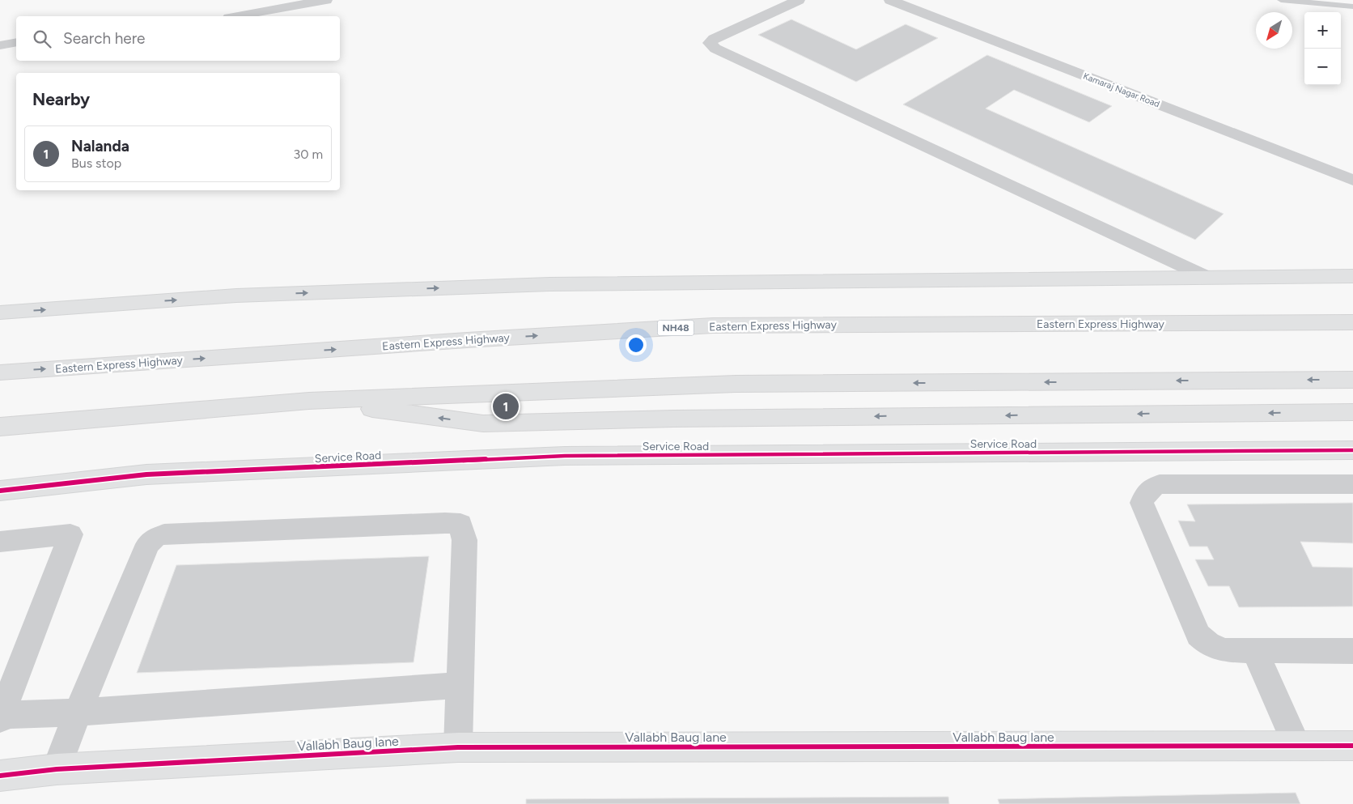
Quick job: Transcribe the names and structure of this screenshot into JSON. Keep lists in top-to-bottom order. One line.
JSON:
{"streets":{"main road":["Eastern Express Highway","NH48","Service Road","Vallabh Baug lane"],"street":["Kamaraj Nagar Road"]},"north":"bottom left","page":{"map_buttons":["+","−"],"search":"Search here","heading":"Nearby","list":[{"mark":"1","name":"Nalanda","note":"Bus stop","value":"30 m"}],"pins":"1"}}
